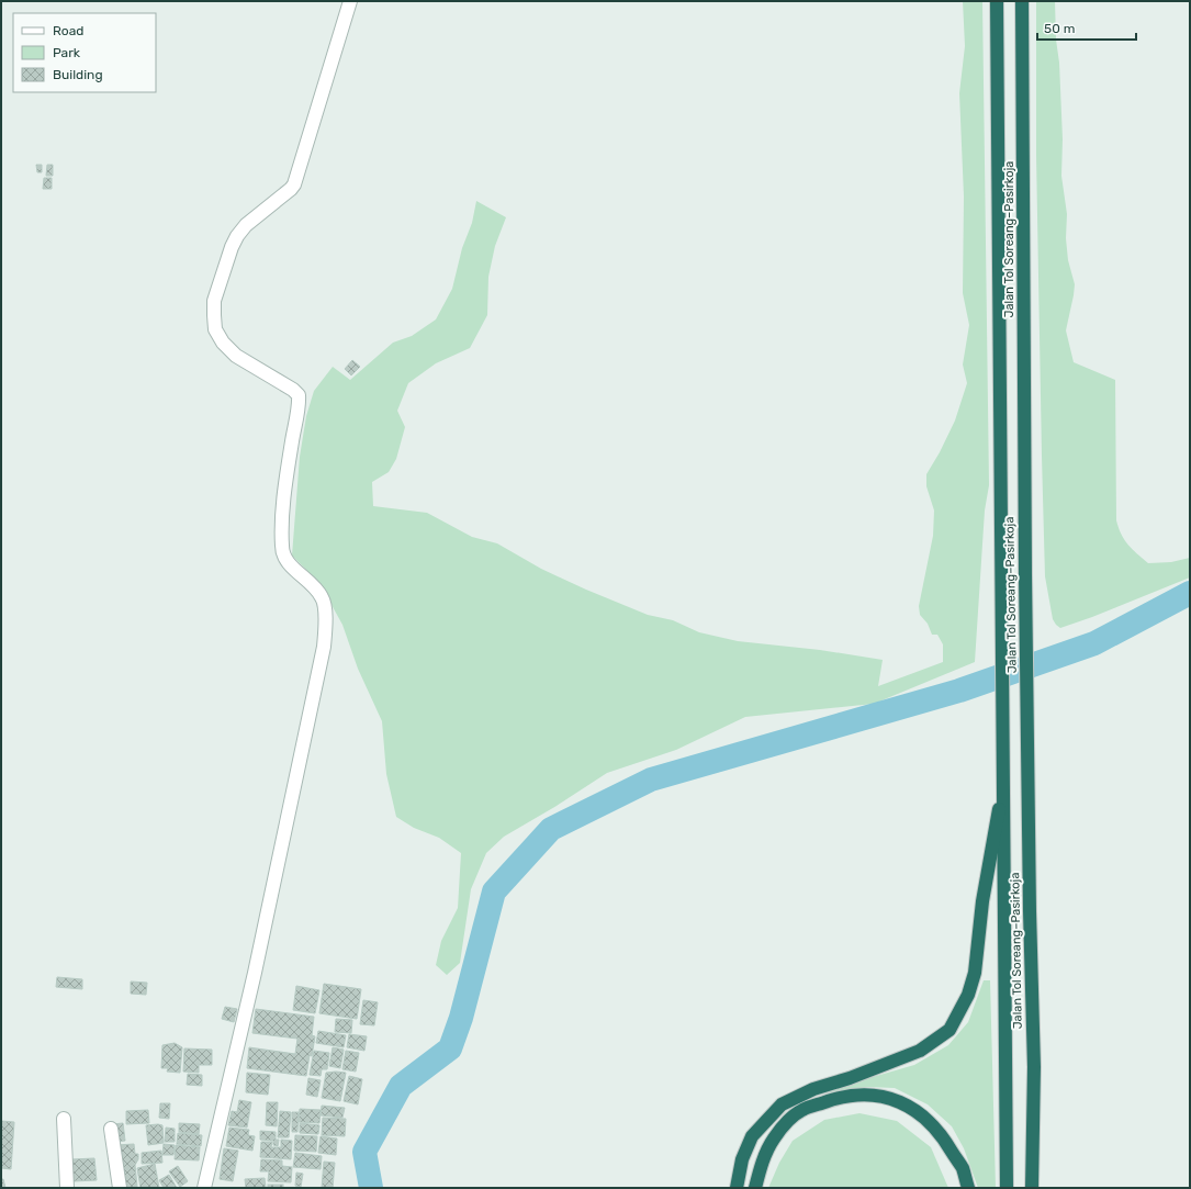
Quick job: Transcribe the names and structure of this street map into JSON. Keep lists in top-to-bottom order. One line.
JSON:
{"streets":{"highway":["Jalan Tol Soreang–Pasirkoja"]},"legend":["Road","Park","Building"],"scale_bar":"50 m"}
